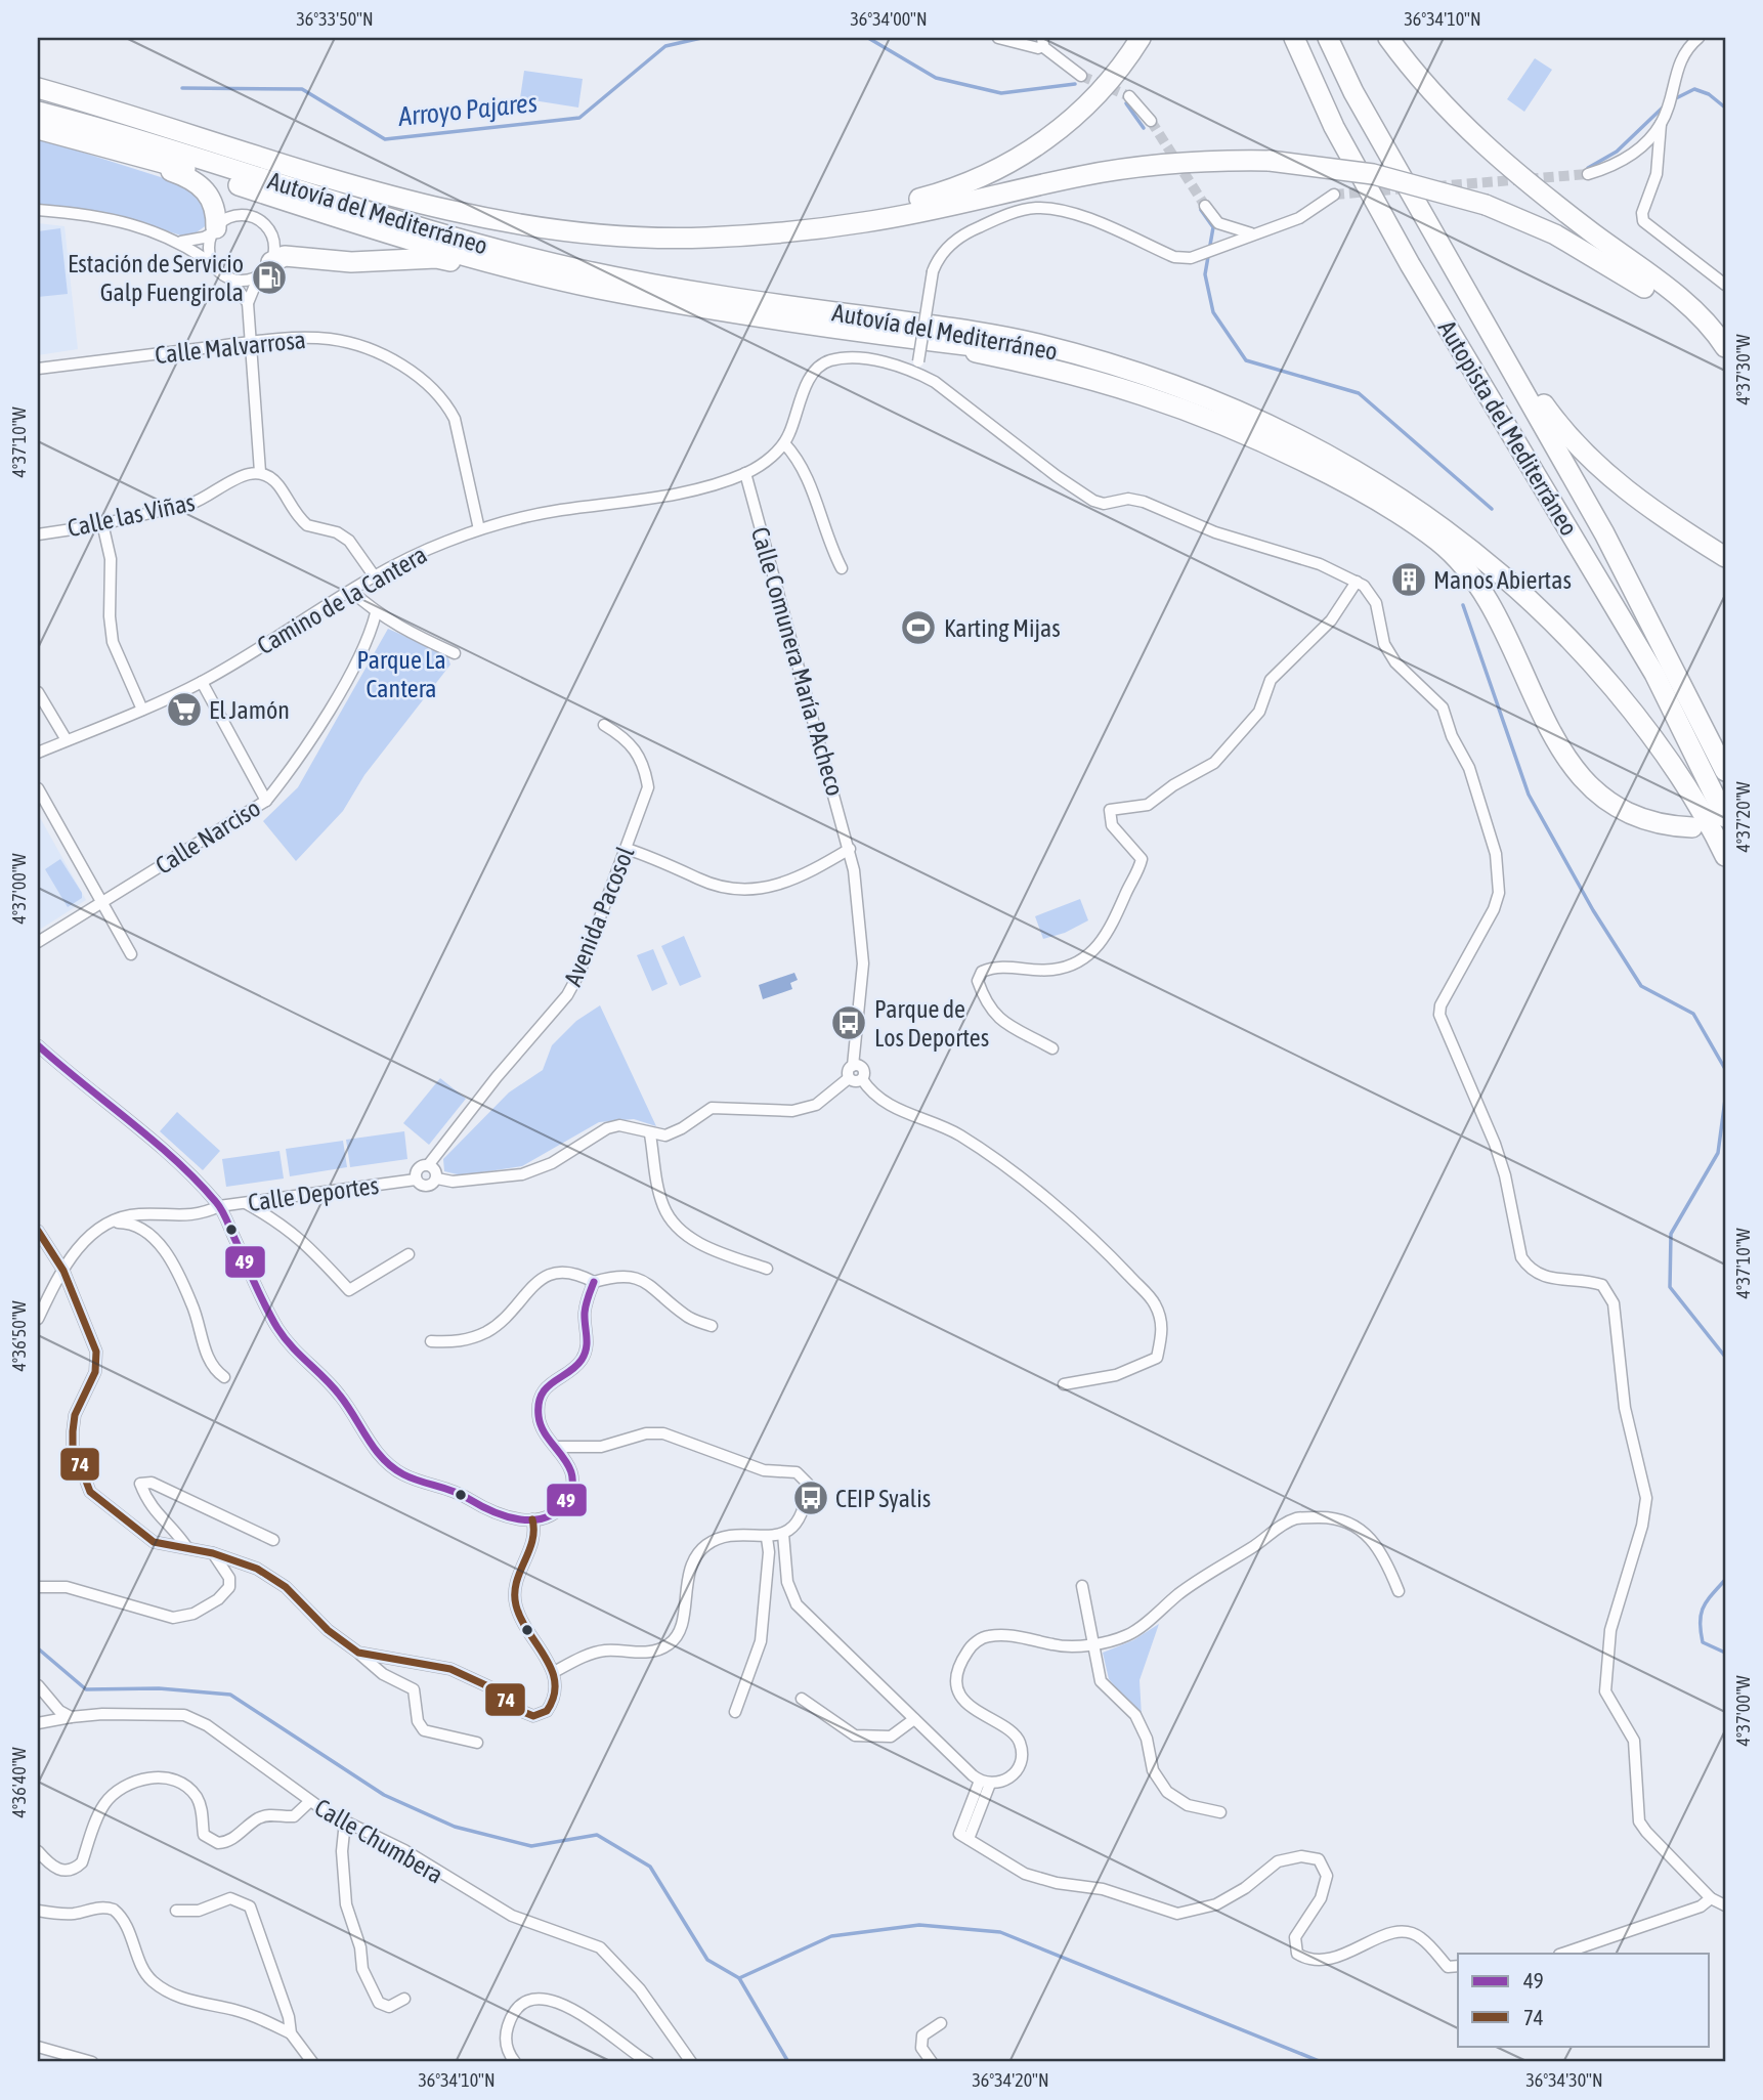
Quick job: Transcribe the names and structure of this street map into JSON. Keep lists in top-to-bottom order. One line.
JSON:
{"streets":{"highway":["Autovía del Mediterráneo","Autopista del Mediterráneo"],"street":["Calle Malvarrosa","Calle las Viñas","Camino de la Cantera","Calle Comunera María PAcheco","Calle Narciso","Avenida Pacosol","Calle Deportes","Calle Chumbera"]},"crossings":[["Calle Malvarrosa","Camino de la Cantera"],["Camino de la Cantera","Calle Comunera María PAcheco"],["Avenida Pacosol","Calle Deportes"]],"water":["Arroyo Pajares"],"parks":["Parque La Cantera"],"places":{"fuel station":["Estación de Servicio Galp Fuengirola"],"building":["Manos Abiertas"],"sports":["Karting Mijas"],"supermarket":["El Jamón"],"bus stop":["Parque de Los Deportes","CEIP Syalis"]},"lines":["transit line 49","transit line 74"],"legend":["49","74"],"coordinates":["36°33'50\"N","36°34'00\"N","36°34'10\"N","4°37'30\"W","4°37'10\"W","4°37'20\"W","4°37'00\"W","4°36'50\"W","4°36'40\"W","36°34'20\"N","36°34'30\"N"]}
